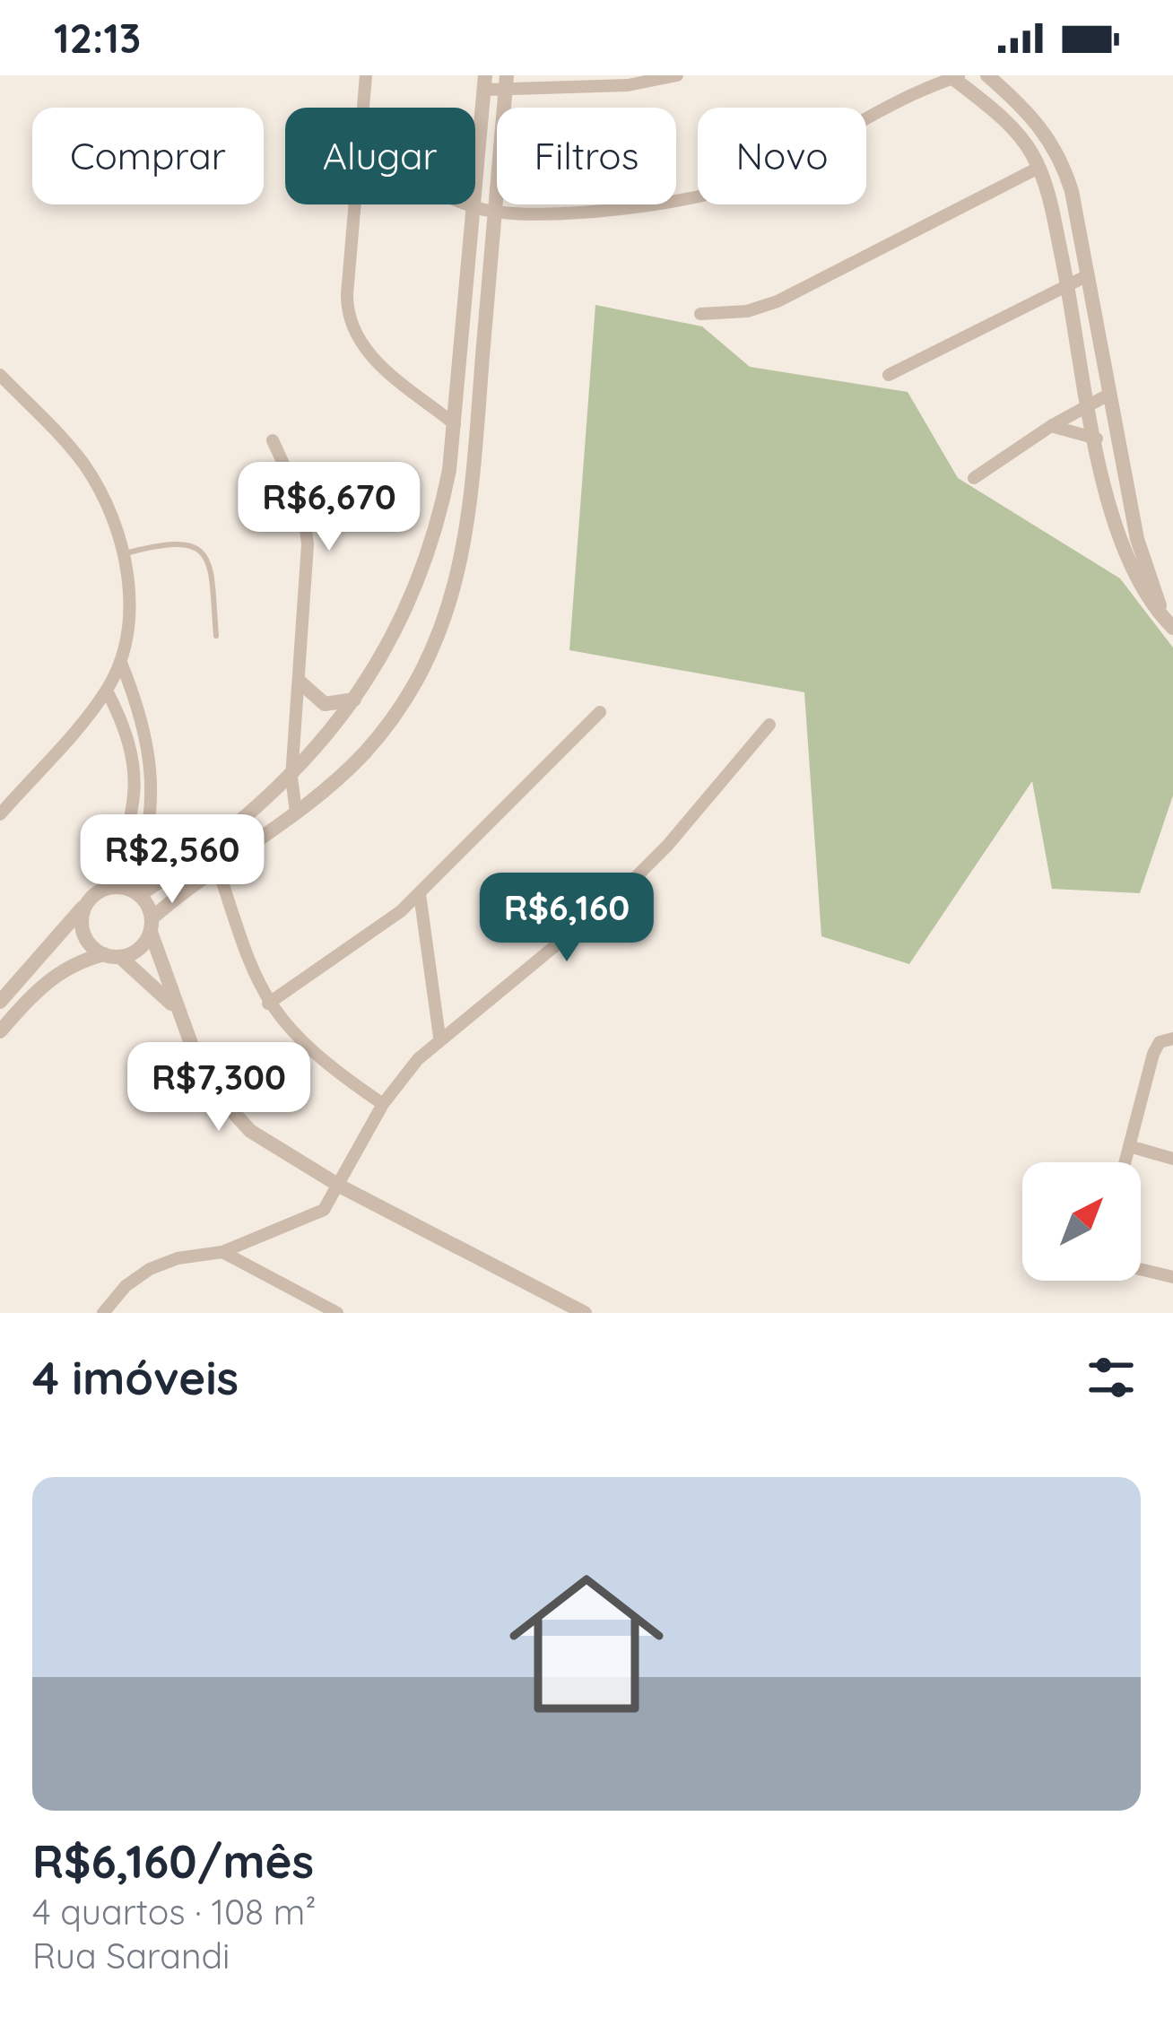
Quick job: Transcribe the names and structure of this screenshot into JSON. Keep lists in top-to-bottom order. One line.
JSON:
{"north":"top right","page":{"status":"12:13","chip":["Comprar","Alugar","Filtros","Novo"],"price":["R$6,670","R$2,560","R$6,160","R$7,300"],"heading":"4 imóveis","list":[{"name":"R$6,160/mês","note":"4 quartos · 108 m² · Rua Sarandi"}]}}
